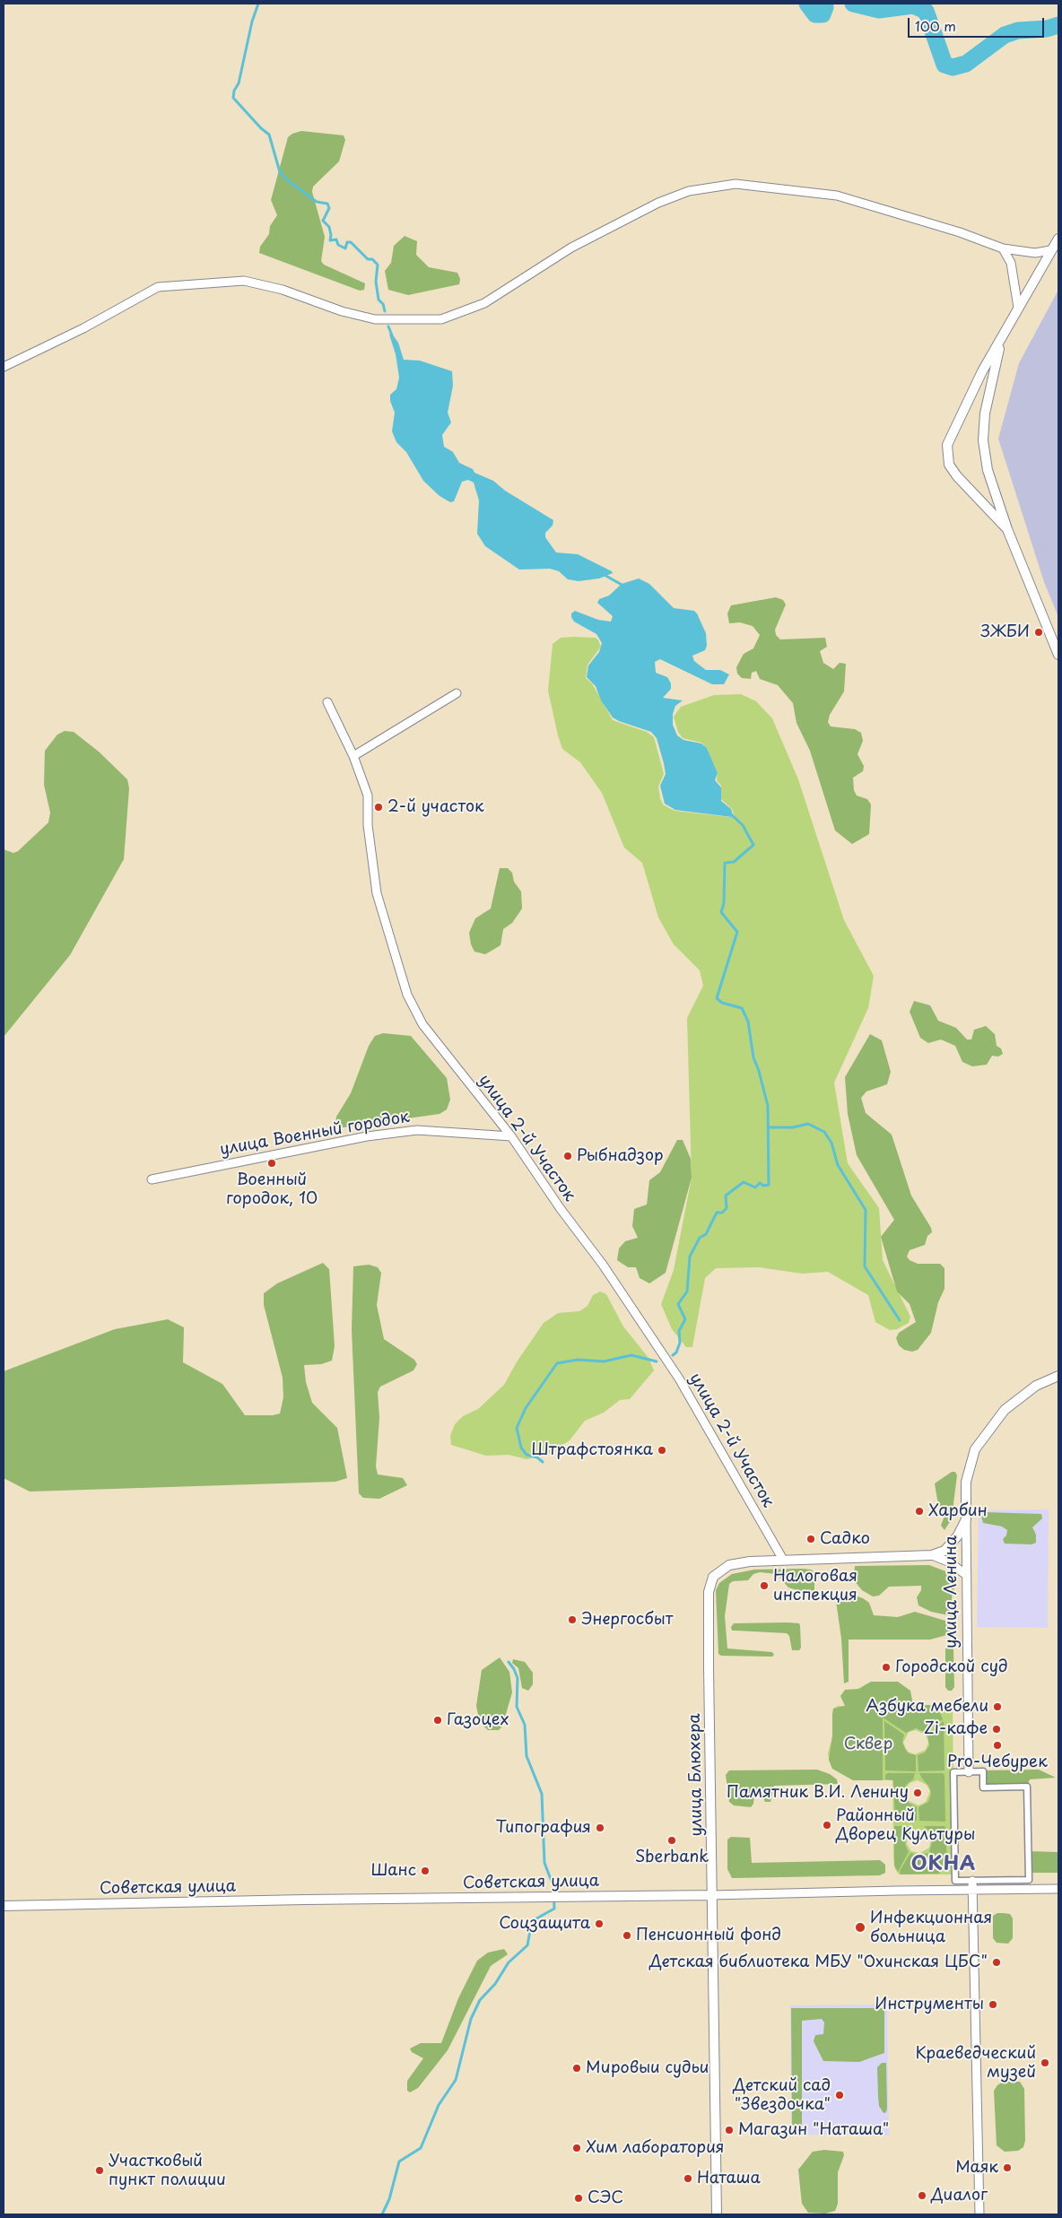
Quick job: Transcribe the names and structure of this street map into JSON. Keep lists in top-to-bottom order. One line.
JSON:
{"streets":{"street":["улица Военный городок","улица 2-й Участок","улица Ленина","улица Блюхера","Советская улица"]},"crossings":[["улица Военный городок","улица 2-й Участок"],["улица 2-й Участок","улица Блюхера"],["улица Ленина","улица Блюхера"],["улица Блюхера","Советская улица"]],"districts":["OKHA"],"parks":["Сквер"],"places":["ЗЖБИ","2-й участок","Рыбнадзор","Военный городок, 10","Штрафстоянка","Харбин","Садко","Налоговая инспекция","Энергосбыт","Городской суд","Азбука мебели","Газоцех","Zi-кафе","Pro-Чебурек","Памятник В.И. Ленину","Районный Дворец Культуры","Типография","Sberbank","Шанс","Соцзащита","Инфекционная больница","Пенсионный фонд","Детская библиотека МБУ \"Охинская ЦБС\"","Инструменты","Краеведческий музей","Мировыи судьи","Детский сад \"Звездочка\"","Магазин \"Наташа\"","Хим лаборатория","Маяк","Участковый пункт полиции","Наташа","Диалог","СЭС"],"scale_bar":"100 m"}
